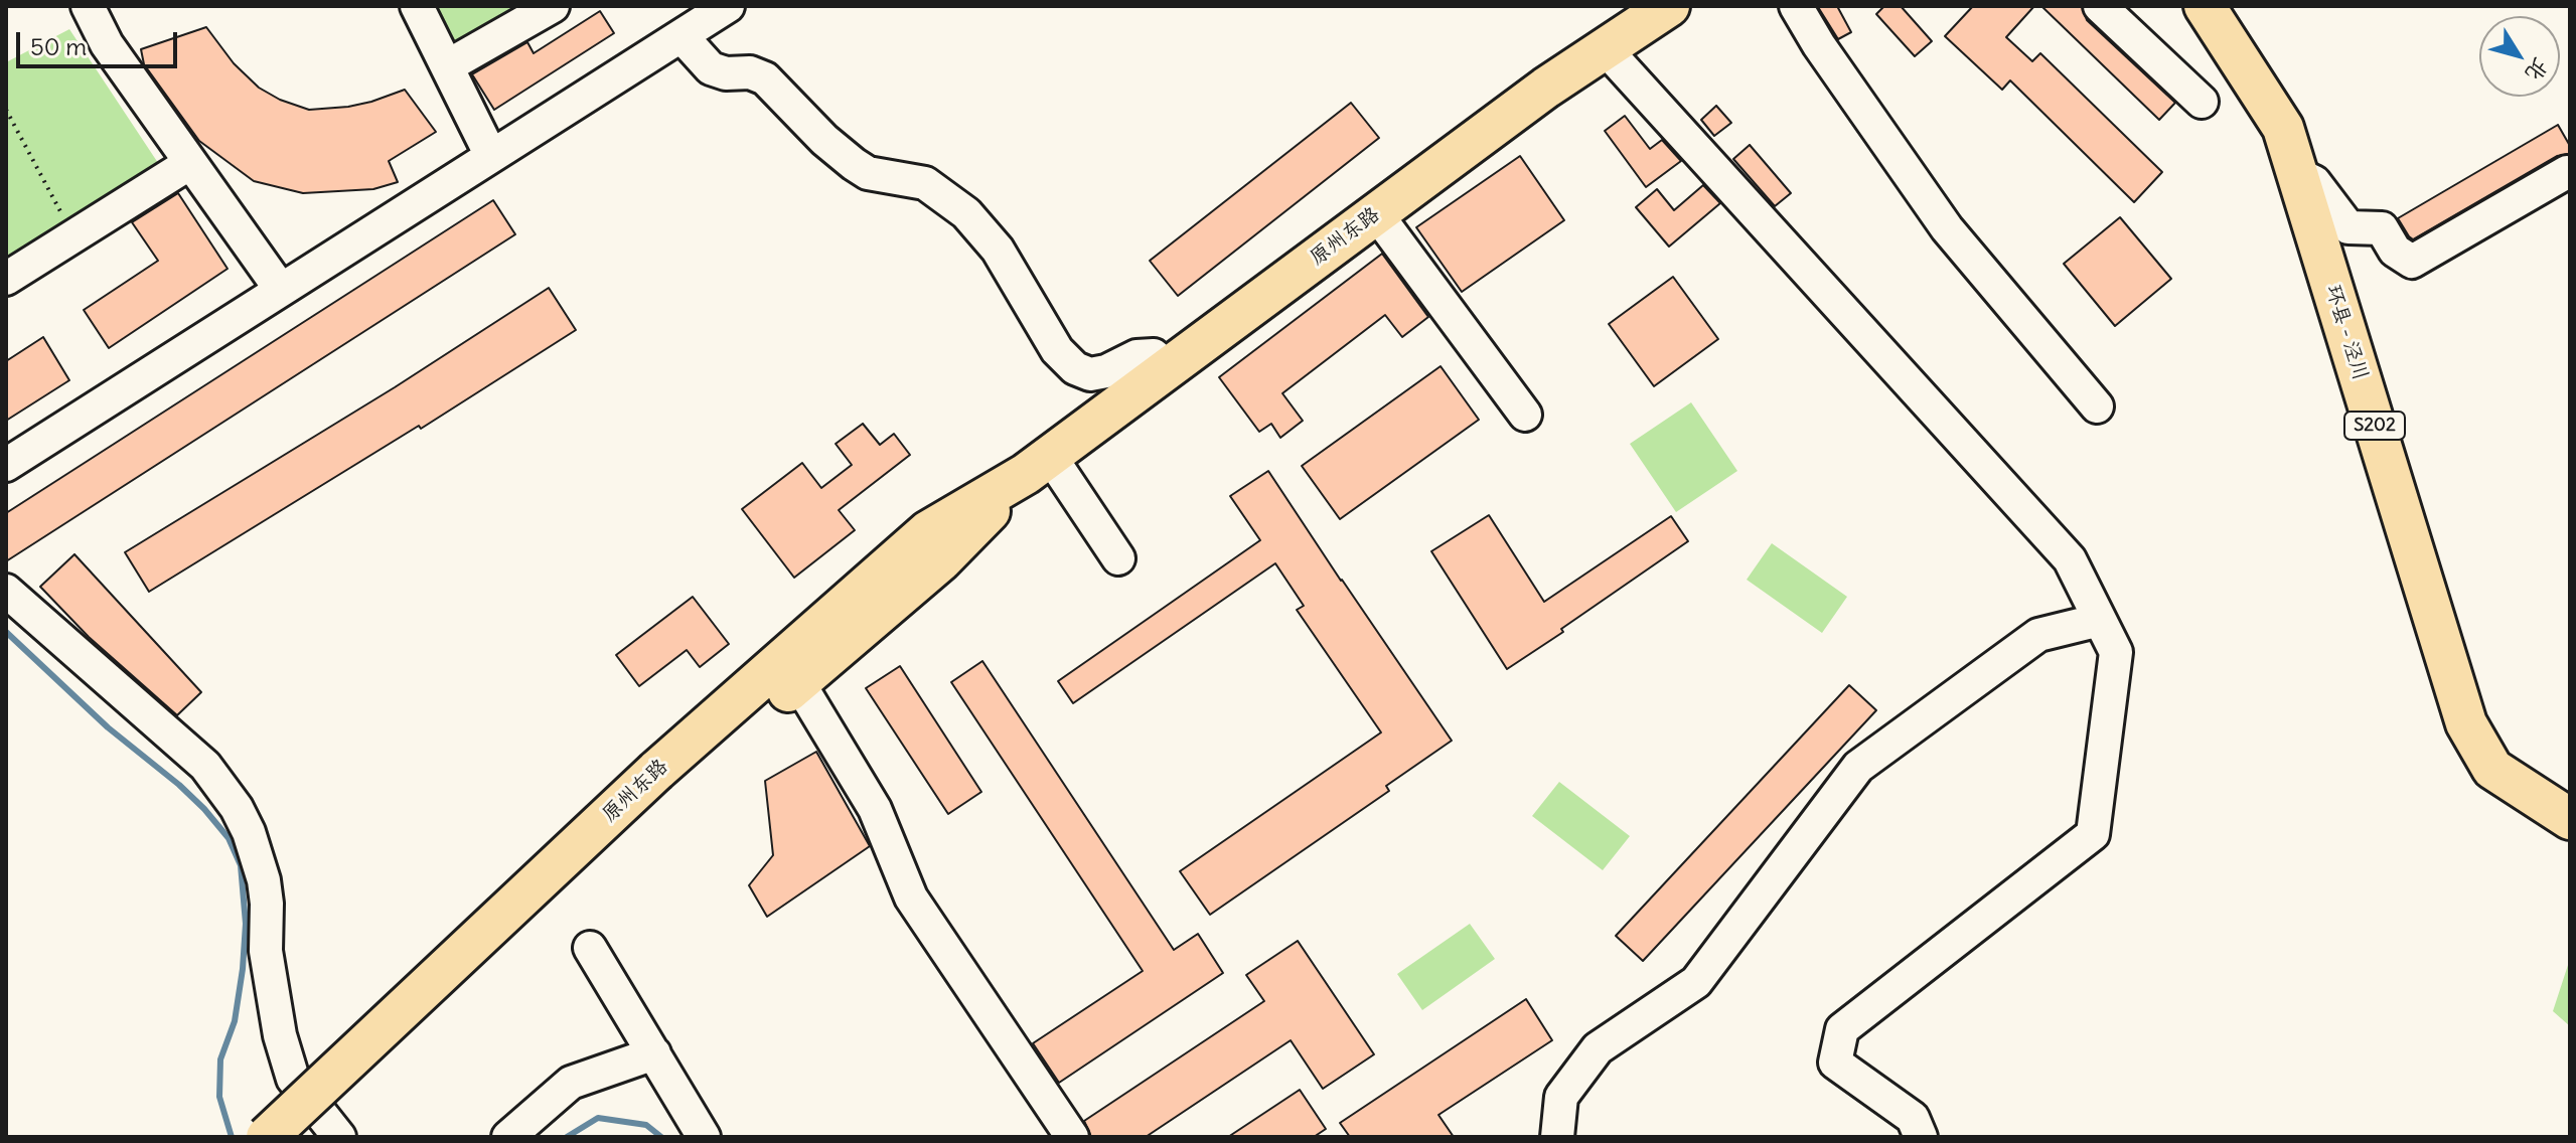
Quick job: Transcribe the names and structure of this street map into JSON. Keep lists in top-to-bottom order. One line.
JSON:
{"streets":{"main road":["原州东路","环县 - 泾川","S202"]},"scale_bar":"50 m","north":"bottom right"}
